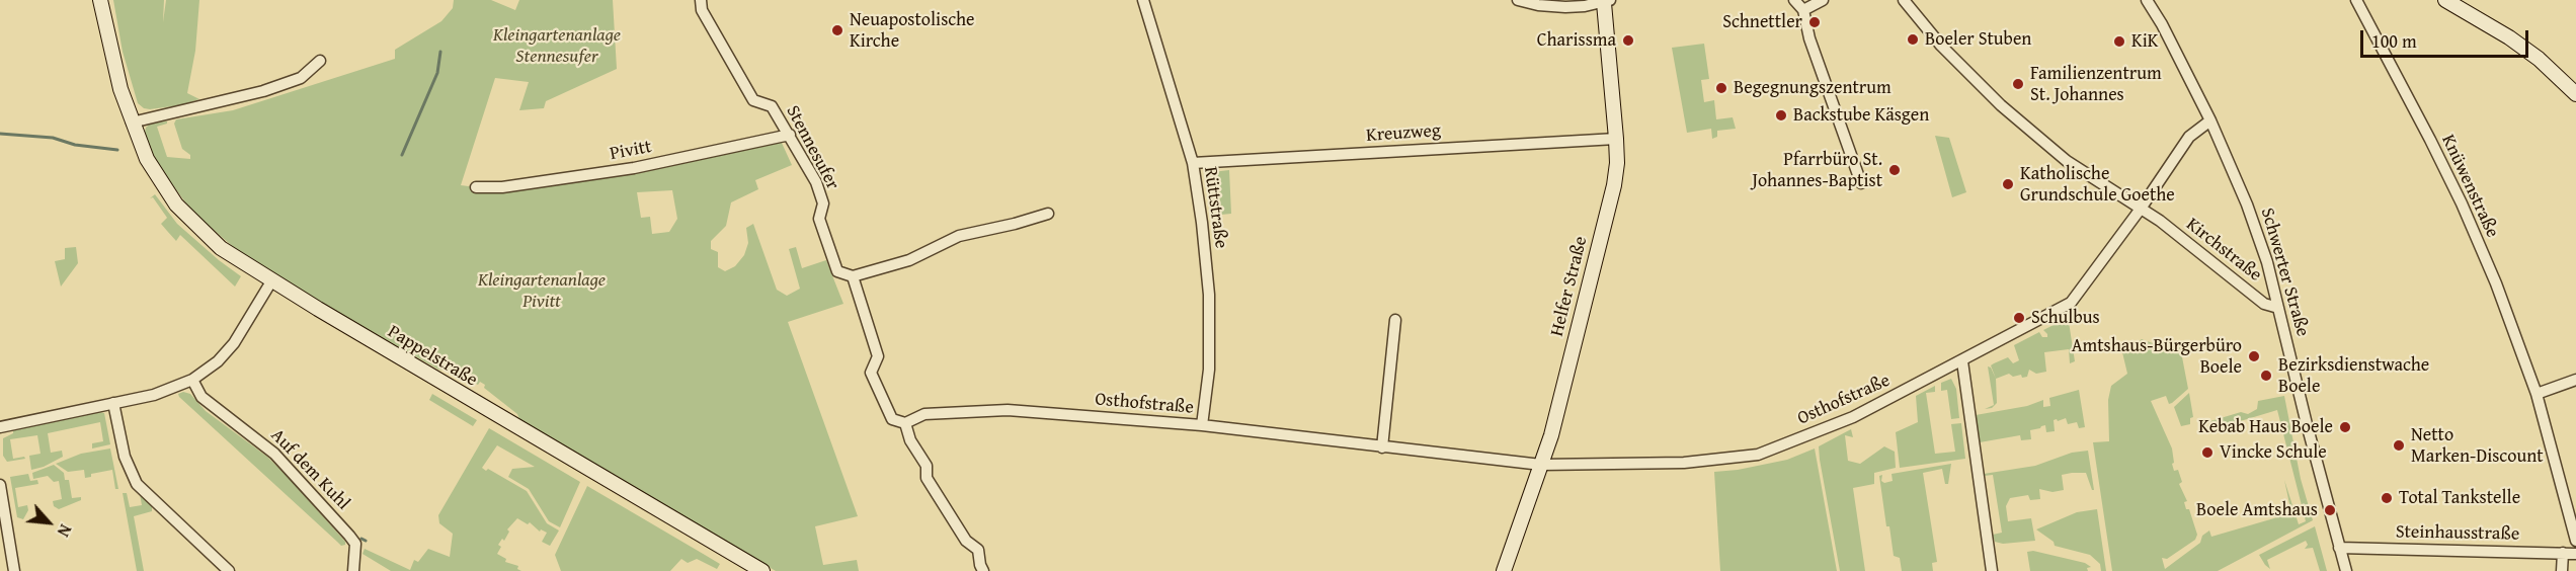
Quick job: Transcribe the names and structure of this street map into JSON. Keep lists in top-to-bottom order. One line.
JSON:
{"streets":{"street":["Kreuzweg","Stennesufer","Pivitt","Knüwenstraße","Rüttstraße","Kirchstraße","Schwerter Straße","Helfer Straße","Pappelstraße","Osthofstraße","Auf dem Kuhl","Steinhausstraße"]},"crossings":[["Kreuzweg","Rüttstraße"],["Kreuzweg","Helfer Straße"],["Stennesufer","Pivitt"],["Stennesufer","Osthofstraße"],["Rüttstraße","Osthofstraße"],["Kirchstraße","Schwerter Straße"],["Kirchstraße","Osthofstraße"],["Schwerter Straße","Osthofstraße"],["Schwerter Straße","Steinhausstraße"],["Helfer Straße","Osthofstraße"]],"parks":["Kleingartenanlage Stennesufer","Kleingartenanlage Pivitt"],"places":["Schnettler","Neuapostolische Kirche","Boeler Stuben","Charissma","KiK","Familienzentrum St. Johannes","Begegnungszentrum","Backstube Käsgen","Pfarrbüro St. Johannes-Baptist","Katholische Grundschule Goethe","Schulbus","Amtshaus-Bürgerbüro Boele","Bezirksdienstwache Boele","Kebab Haus Boele","Netto Marken-Discount","Vincke Schule","Total Tankstelle","Boele Amtshaus"],"scale_bar":"100 m","north":"bottom right"}
